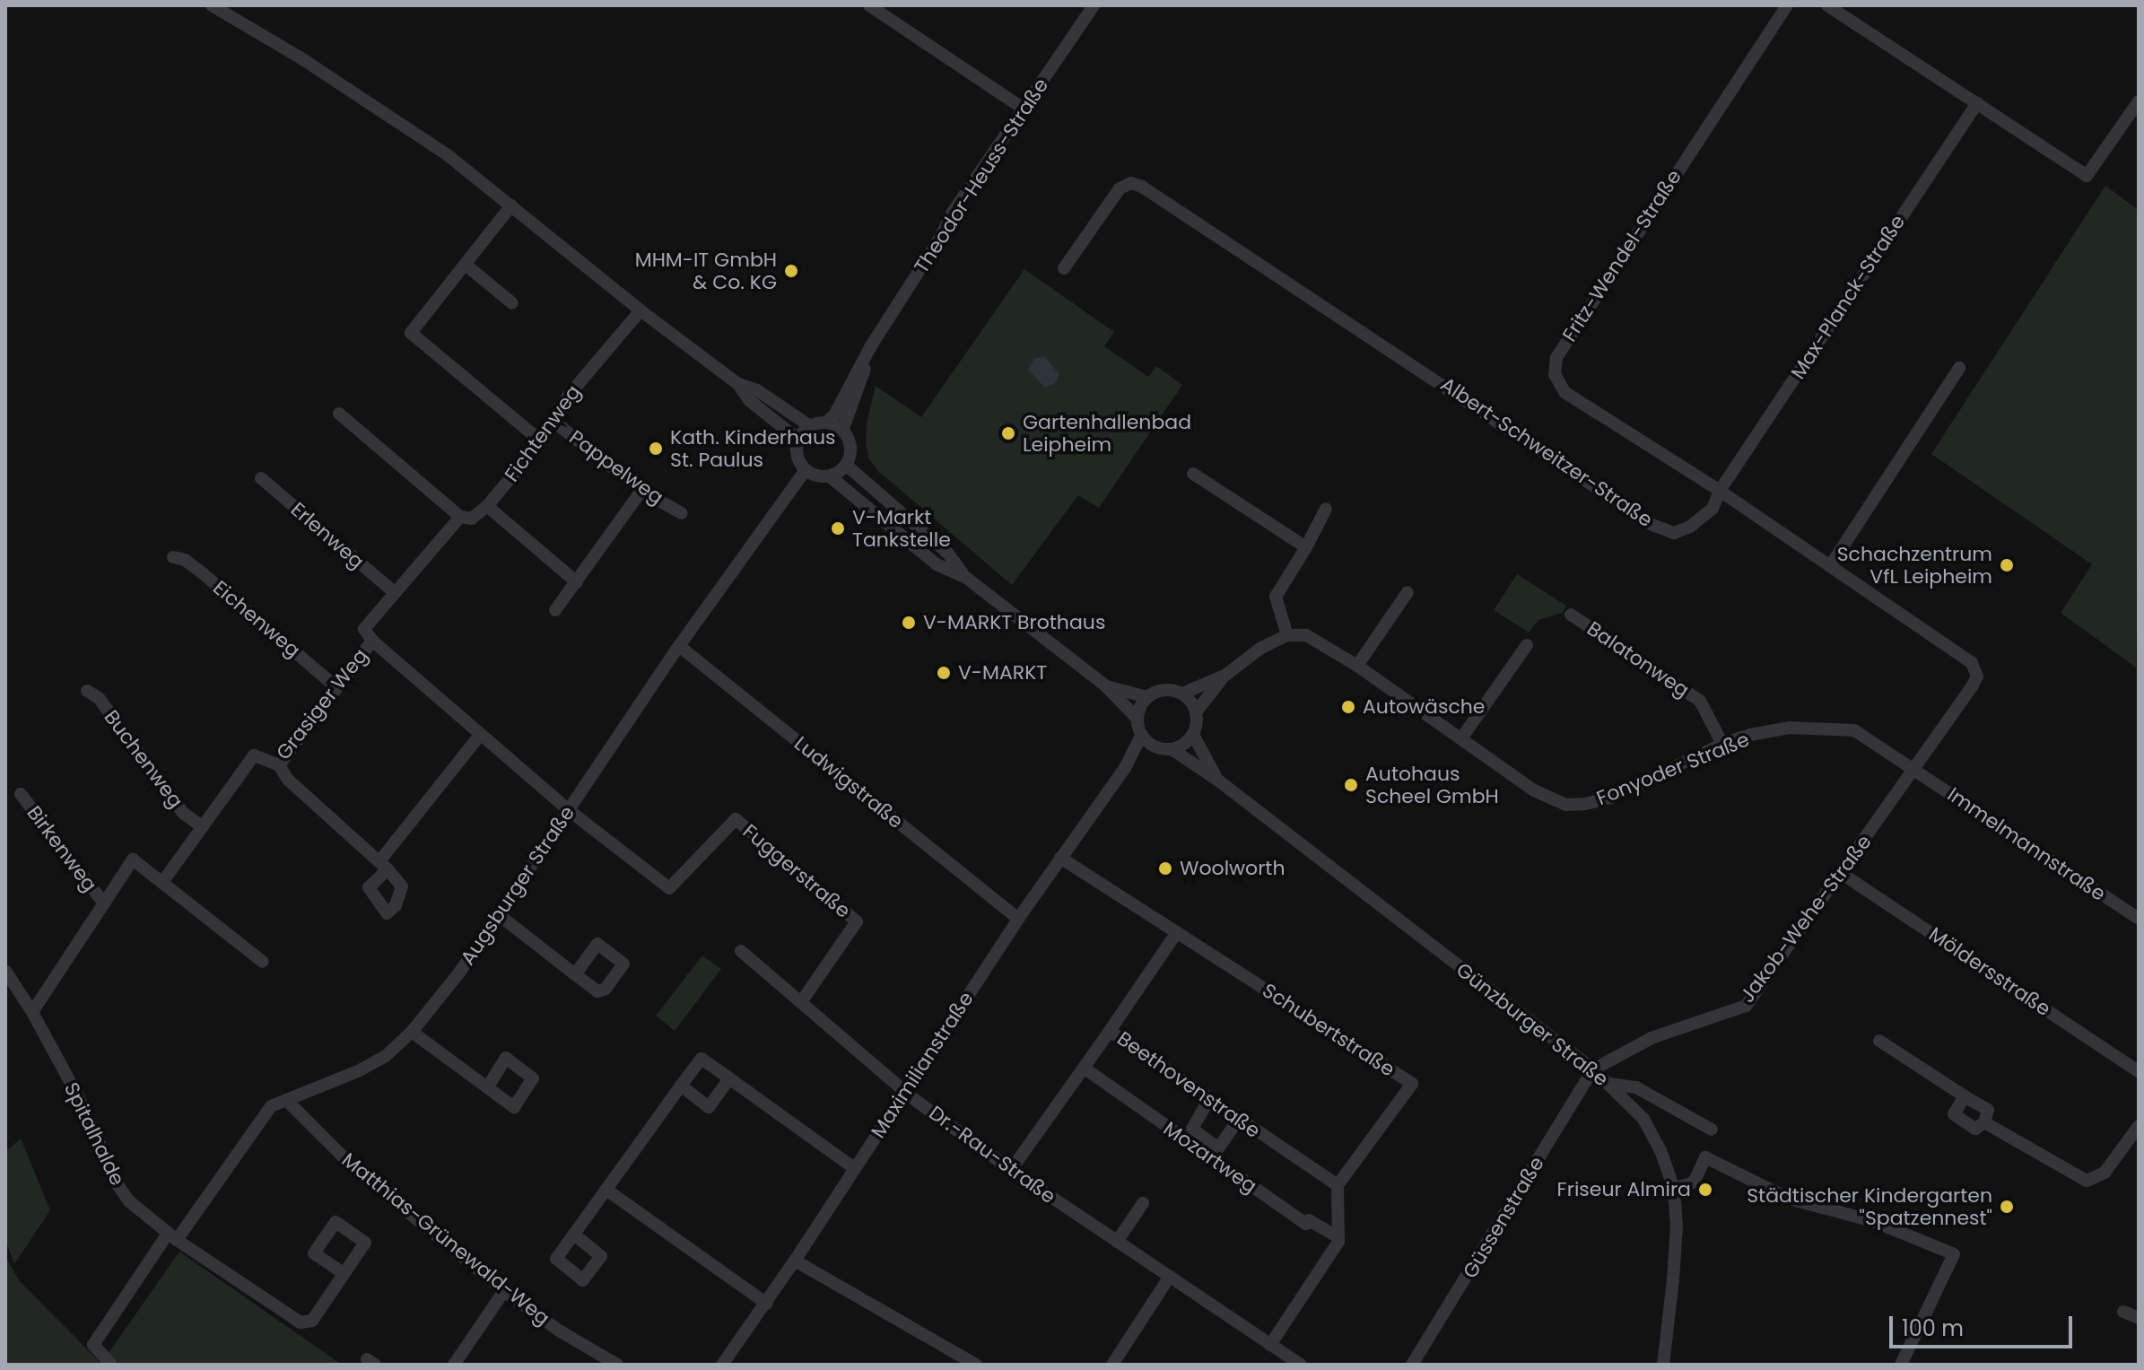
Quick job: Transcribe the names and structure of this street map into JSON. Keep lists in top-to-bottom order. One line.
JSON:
{"streets":{"street":["Theodor-Heuss-Straße","Fritz-Wendel-Straße","Max-Planck-Straße","Fichtenweg","Albert-Schweitzer-Straße","Pappelweg","Erlenweg","Eichenweg","Balatonweg","Grasiger Weg","Buchenweg","Fonyoder Straße","Ludwigstraße","Immelmannstraße","Birkenweg","Fuggerstraße","Augsburger Straße","Jakob-Wehe-Straße","Möldersstraße","Günzburger Straße","Schubertstraße","Maximilianstraße","Beethovenstraße","Spitalhalde","Dr.-Rau-Straße","Mozartweg","Güssenstraße","Matthias-Grünewald-Weg"]},"crossings":[["Theodor-Heuss-Straße","Augsburger Straße"],["Fritz-Wendel-Straße","Max-Planck-Straße"],["Fritz-Wendel-Straße","Albert-Schweitzer-Straße"],["Max-Planck-Straße","Albert-Schweitzer-Straße"],["Fichtenweg","Pappelweg"],["Fichtenweg","Erlenweg"],["Fichtenweg","Grasiger Weg"],["Eichenweg","Grasiger Weg"],["Balatonweg","Fonyoder Straße"],["Grasiger Weg","Buchenweg"],["Fonyoder Straße","Immelmannstraße"],["Fonyoder Straße","Jakob-Wehe-Straße"],["Ludwigstraße","Augsburger Straße"],["Ludwigstraße","Maximilianstraße"],["Immelmannstraße","Jakob-Wehe-Straße"],["Fuggerstraße","Augsburger Straße"],["Fuggerstraße","Dr.-Rau-Straße"],["Augsburger Straße","Spitalhalde"],["Augsburger Straße","Matthias-Grünewald-Weg"],["Jakob-Wehe-Straße","Möldersstraße"],["Jakob-Wehe-Straße","Günzburger Straße"],["Jakob-Wehe-Straße","Güssenstraße"],["Günzburger Straße","Maximilianstraße"],["Günzburger Straße","Güssenstraße"],["Schubertstraße","Maximilianstraße"],["Schubertstraße","Beethovenstraße"],["Maximilianstraße","Dr.-Rau-Straße"],["Beethovenstraße","Dr.-Rau-Straße"],["Beethovenstraße","Mozartweg"]],"places":["MHM-IT GmbH & Co. KG","Gartenhallenbad Leipheim","Kath. Kinderhaus St. Paulus","V-Markt Tankstelle","Schachzentrum VfL Leipheim","V-MARKT Brothaus","V-MARKT","Autowäsche","Autohaus Scheel GmbH","Woolworth","Friseur Almira","Städtischer Kindergarten \"Spatzennest\""],"scale_bar":"100 m"}
